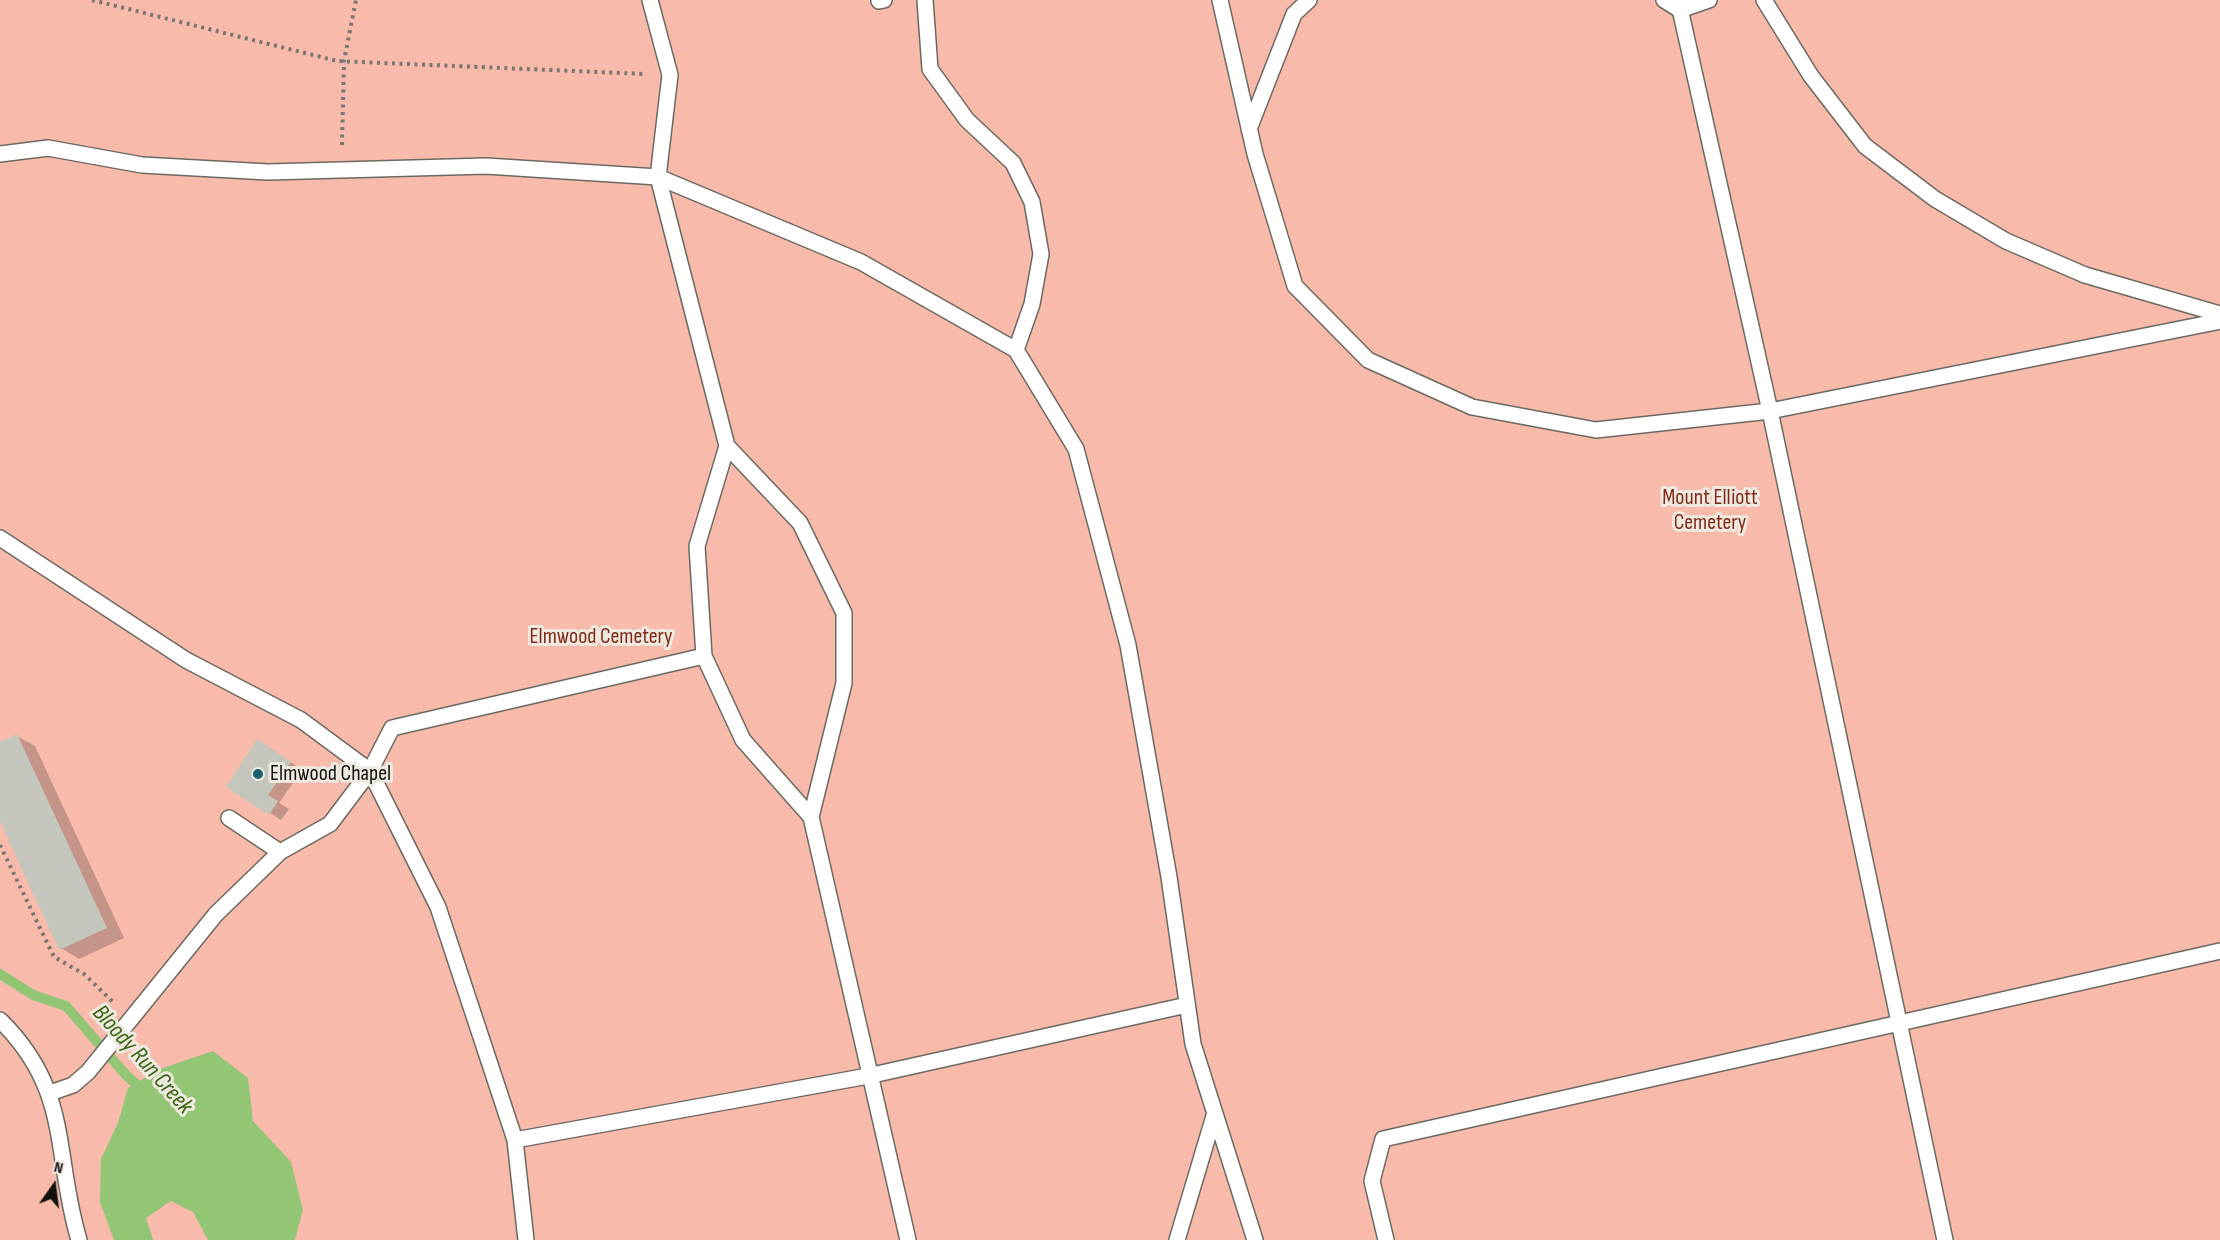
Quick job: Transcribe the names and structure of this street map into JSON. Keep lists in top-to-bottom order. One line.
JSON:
{"water":["Bloody Run Creek"],"parks":["Mount Elliott Cemetery","Elmwood Cemetery"],"places":["Elmwood Chapel"],"north":"top"}
